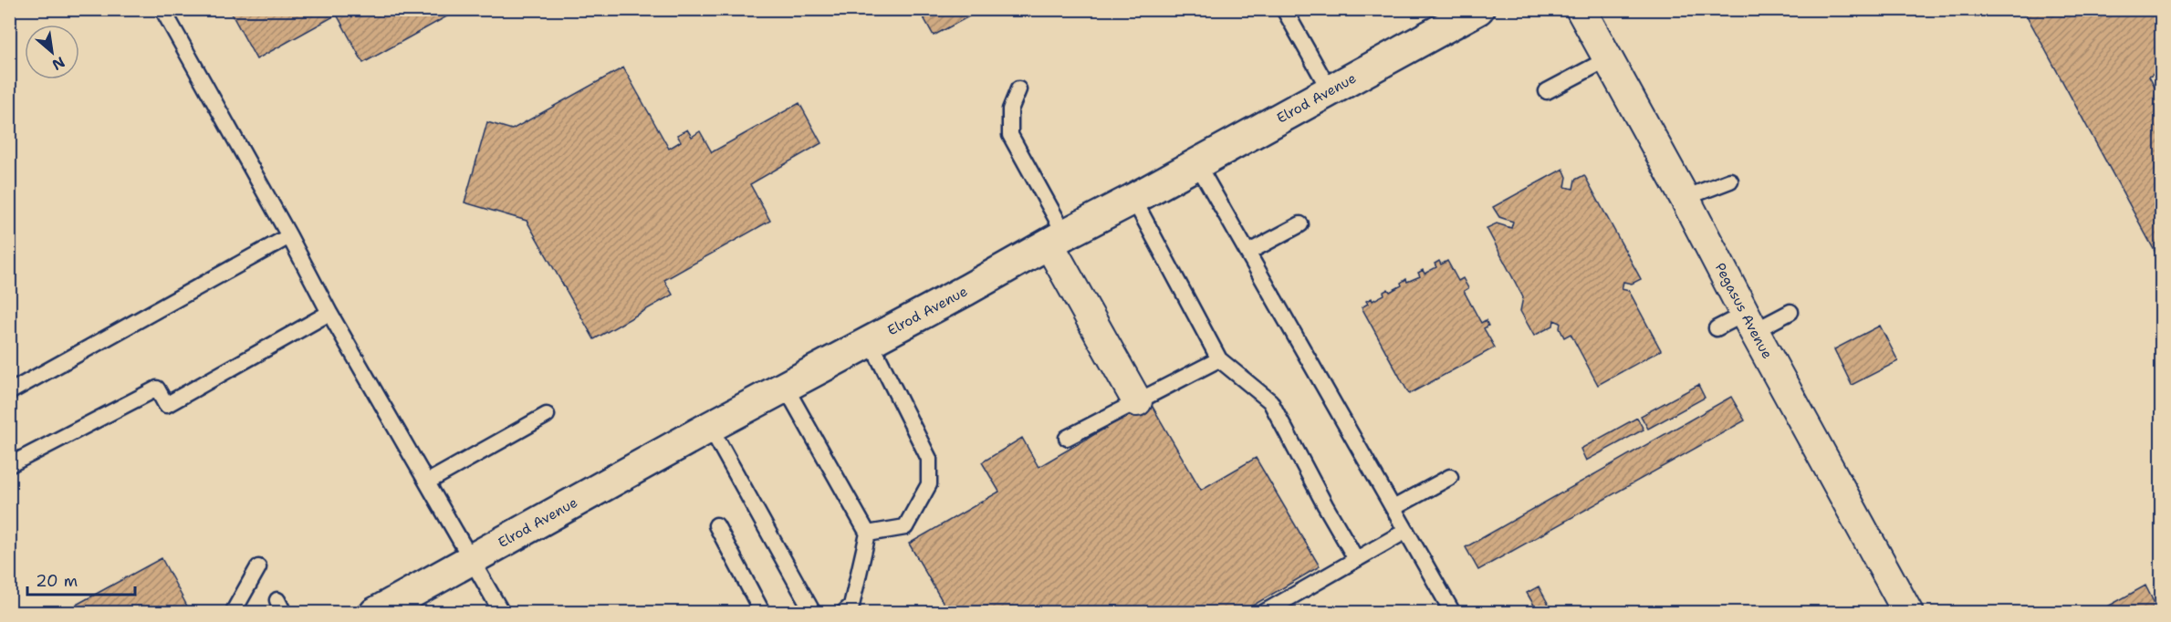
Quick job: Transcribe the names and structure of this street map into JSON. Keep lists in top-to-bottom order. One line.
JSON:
{"streets":{"street":["Elrod Avenue","Pegasus Avenue"]},"scale_bar":"20 m","north":"bottom right"}
